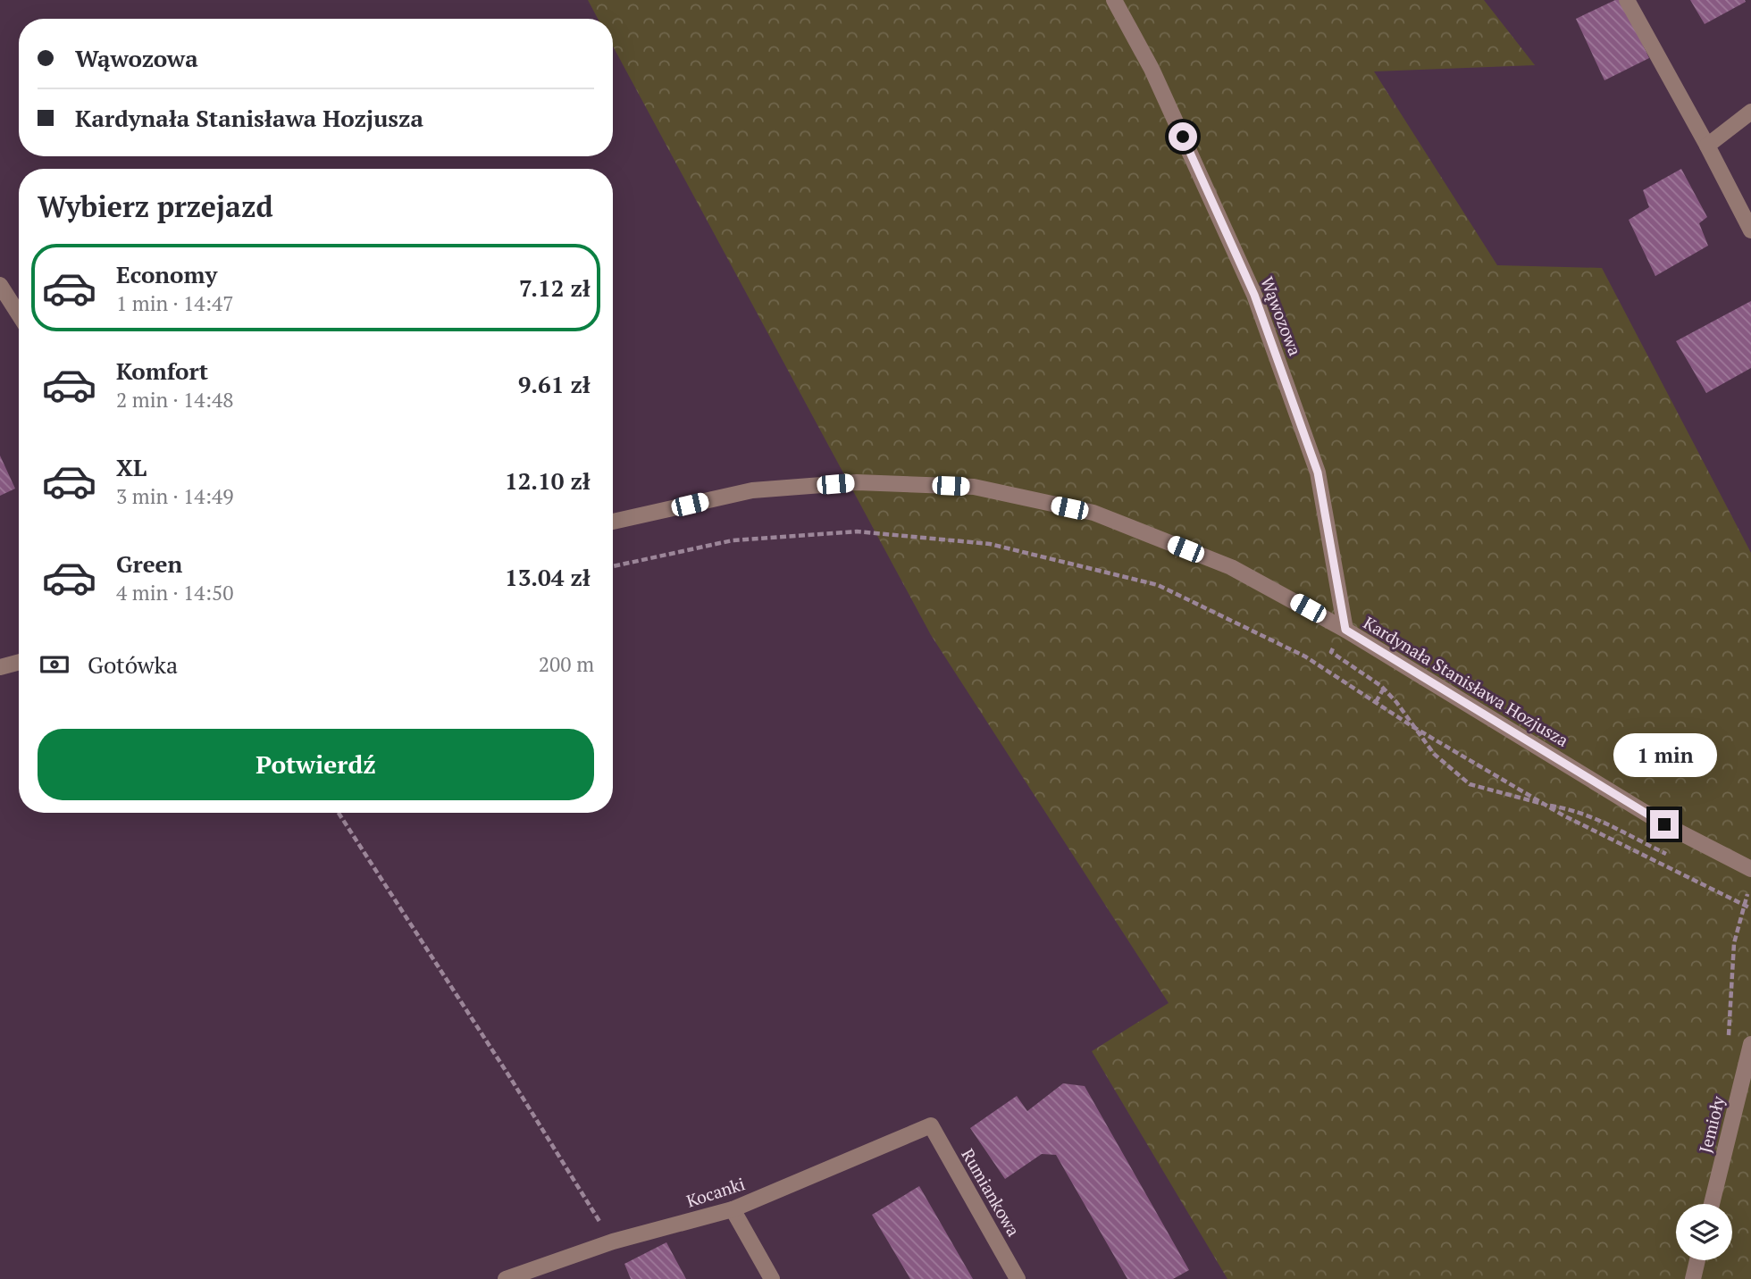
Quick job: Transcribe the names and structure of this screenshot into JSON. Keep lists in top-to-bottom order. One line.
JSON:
{"streets":{"street":["Wąwozowa","Kardynała Stanisława Hozjusza","Jemioły","Kocanki","Rumiankowa"]},"crossings":[["Wąwozowa","Kardynała Stanisława Hozjusza"],["Kocanki","Rumiankowa"]],"page":{"banner":["Wąwozowa","Kardynała Stanisława Hozjusza"],"heading":"Wybierz przejazd","list":[{"name":"Economy","note":"1 min · 14:47","value":"7.12 zł"},{"name":"Komfort","note":"2 min · 14:48","value":"9.61 zł"},{"name":"XL","note":"3 min · 14:49","value":"12.10 zł"},{"name":"Green","note":"4 min · 14:50","value":"13.04 zł"}],"pay":["Gotówka","200 m"],"buttons":"Potwierdź","bubble":"1 min"}}
